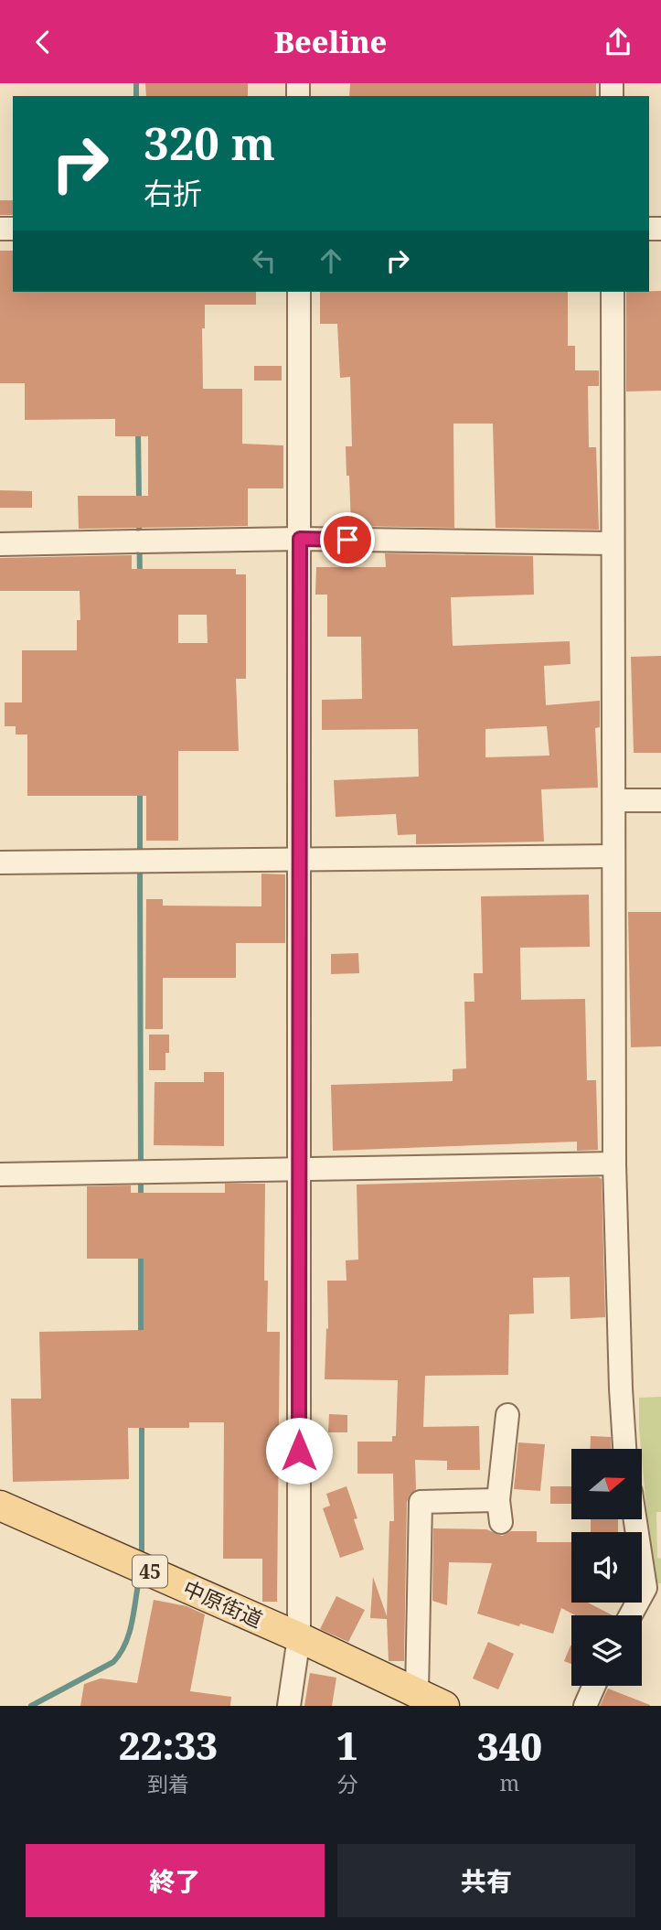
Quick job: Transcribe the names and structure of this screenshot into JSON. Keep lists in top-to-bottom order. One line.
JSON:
{"streets":{"main road":["45","中原街道"]},"north":"right","page":{"header":"Beeline","turn":["320 m","右折"],"eta":["22:33","到着","1","分","340","m"],"buttons":["終了","共有"]}}
